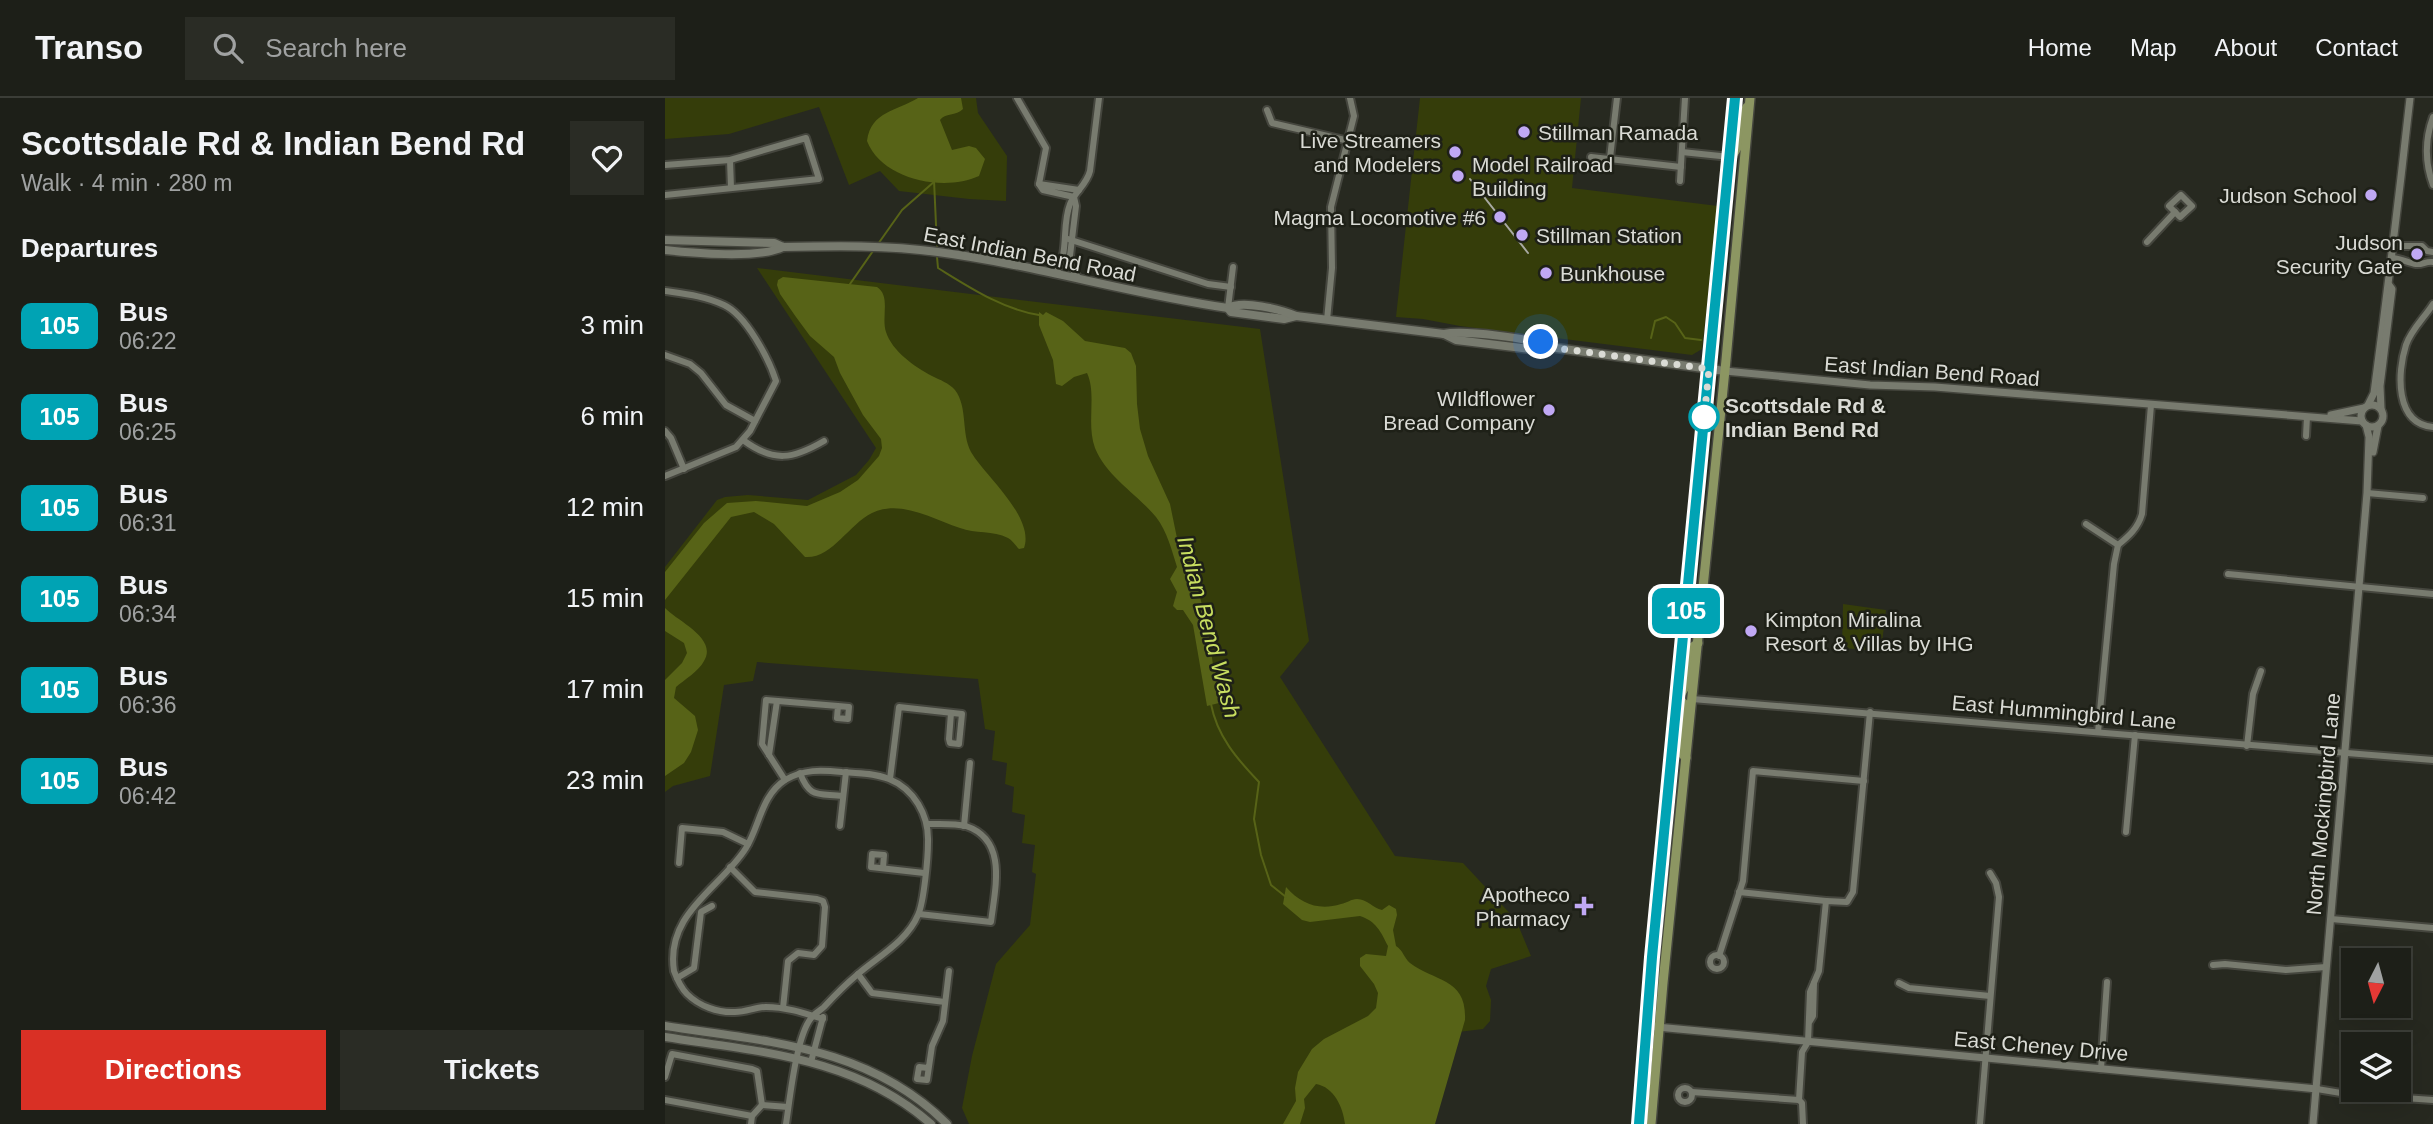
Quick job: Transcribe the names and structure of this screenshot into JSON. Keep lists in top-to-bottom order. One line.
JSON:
{"streets":{"main road":["East Indian Bend Road"],"street":["East Hummingbird Lane","North Mockingbird Lane","East Cheney Drive"]},"crossings":[["East Indian Bend Road","North Mockingbird Lane"],["East Hummingbird Lane","North Mockingbird Lane"],["North Mockingbird Lane","East Cheney Drive"]],"water":["Indian Bend Wash"],"places":{"other":["Stillman Ramada","Live Streamers and Modelers","Model Railroad Building","Judson School","Magma Locomotive #6","Stillman Station","Judson Security Gate","Bunkhouse","WIldflower Bread Company","Scottsdale Rd & Indian Bend Rd","Kimpton Miralina Resort & Villas by IHG"],"health":["Apotheco Pharmacy"]},"lines":["bus line 105"],"north":"bottom","page":{"header":"Transo","search":"Search here","nav":["Home","Map","About","Contact"],"heading":[["Scottsdale Rd & Indian Bend Rd","Walk · 4 min · 280 m"],"Departures"],"on_map":"105","list":[{"mark":"105","name":"Bus","note":"06:22","value":"3 min"},{"mark":"105","name":"Bus","note":"06:25","value":"6 min"},{"mark":"105","name":"Bus","note":"06:31","value":"12 min"},{"mark":"105","name":"Bus","note":"06:34","value":"15 min"},{"mark":"105","name":"Bus","note":"06:36","value":"17 min"},{"mark":"105","name":"Bus","note":"06:42","value":"23 min"}],"buttons":["Directions","Tickets"]}}
